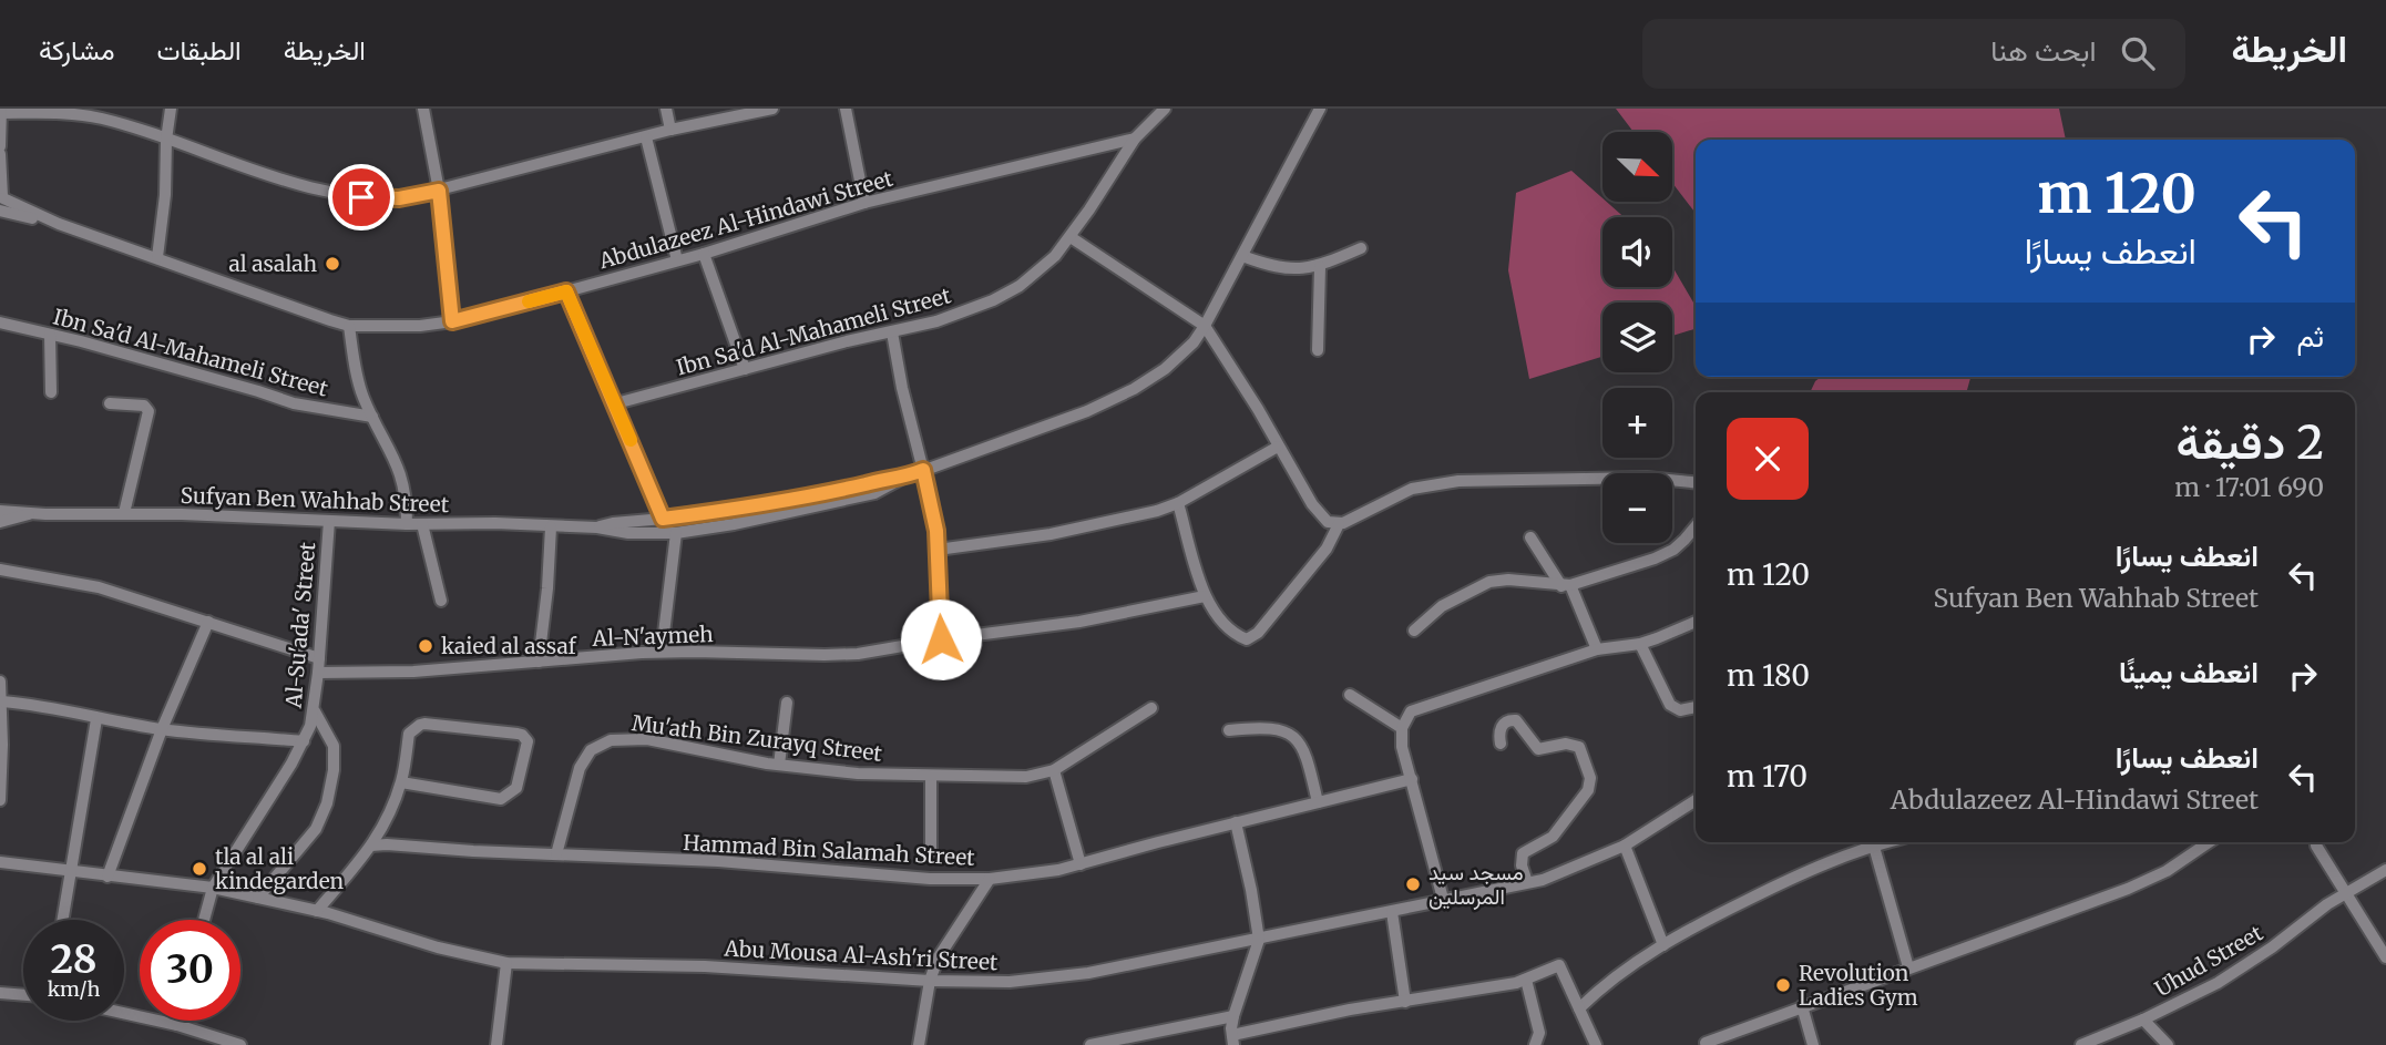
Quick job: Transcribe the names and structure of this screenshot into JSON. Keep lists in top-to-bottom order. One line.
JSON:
{"streets":{"street":["Abdulazeez Al-Hindawi Street","Ibn Sa'd Al-Mahameli Street","Sufyan Ben Wahhab Street","Al-Su'ada' Street","Al-N'aymeh","Mu'ath Bin Zurayq Street","Hammad Bin Salamah Street","Abu Mousa Al-Ash'ri Street","Uhud Street"]},"crossings":[["Abdulazeez Al-Hindawi Street","Ibn Sa'd Al-Mahameli Street"],["Sufyan Ben Wahhab Street","Al-Su'ada' Street"],["Al-Su'ada' Street","Al-N'aymeh"],["Al-Su'ada' Street","Abu Mousa Al-Ash'ri Street"],["Mu'ath Bin Zurayq Street","Hammad Bin Salamah Street"]],"places":["al asalah","kaied al assaf","tla al ali kindegarden","مسجد سيد المرسلين","Revolution Ladies Gym"],"north":"bottom right","page":{"header":"الخريطة","search":"ابحث هنا","nav":["الخريطة","الطبقات","مشاركة"],"map_buttons":["+","−"],"turn":["120 m","انعطف يسارًا"],"then":"ثم","heading":["2 دقيقة","690 m · 17:01"],"list":[{"name":"انعطف يسارًا","note":"Sufyan Ben Wahhab Street","value":"120 m"},{"name":"انعطف يمينًا","value":"180 m"},{"name":"انعطف يسارًا","note":"Abdulazeez Al-Hindawi Street","value":"170 m"}],"speed":"28 km/h","limit":"30"}}
